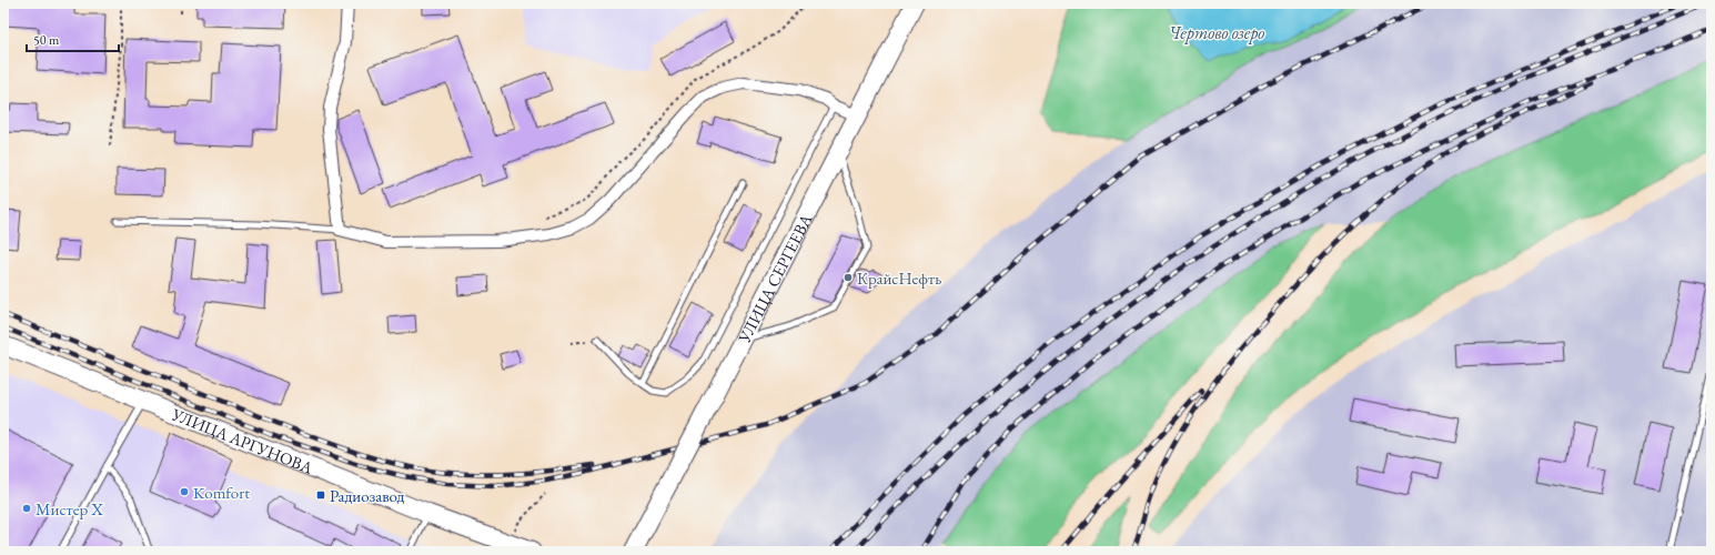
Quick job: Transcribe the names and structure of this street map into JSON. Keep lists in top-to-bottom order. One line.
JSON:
{"streets":{"main road":["УЛИЦА СЕРГЕЕВА","УЛИЦА АРГУНОВА"]},"water":["Чертово озеро"],"places":{"other":["КрайсНефть","Komfort","Мистер Х"],"transit":["Радиозавод"]},"scale_bar":"50 m"}
